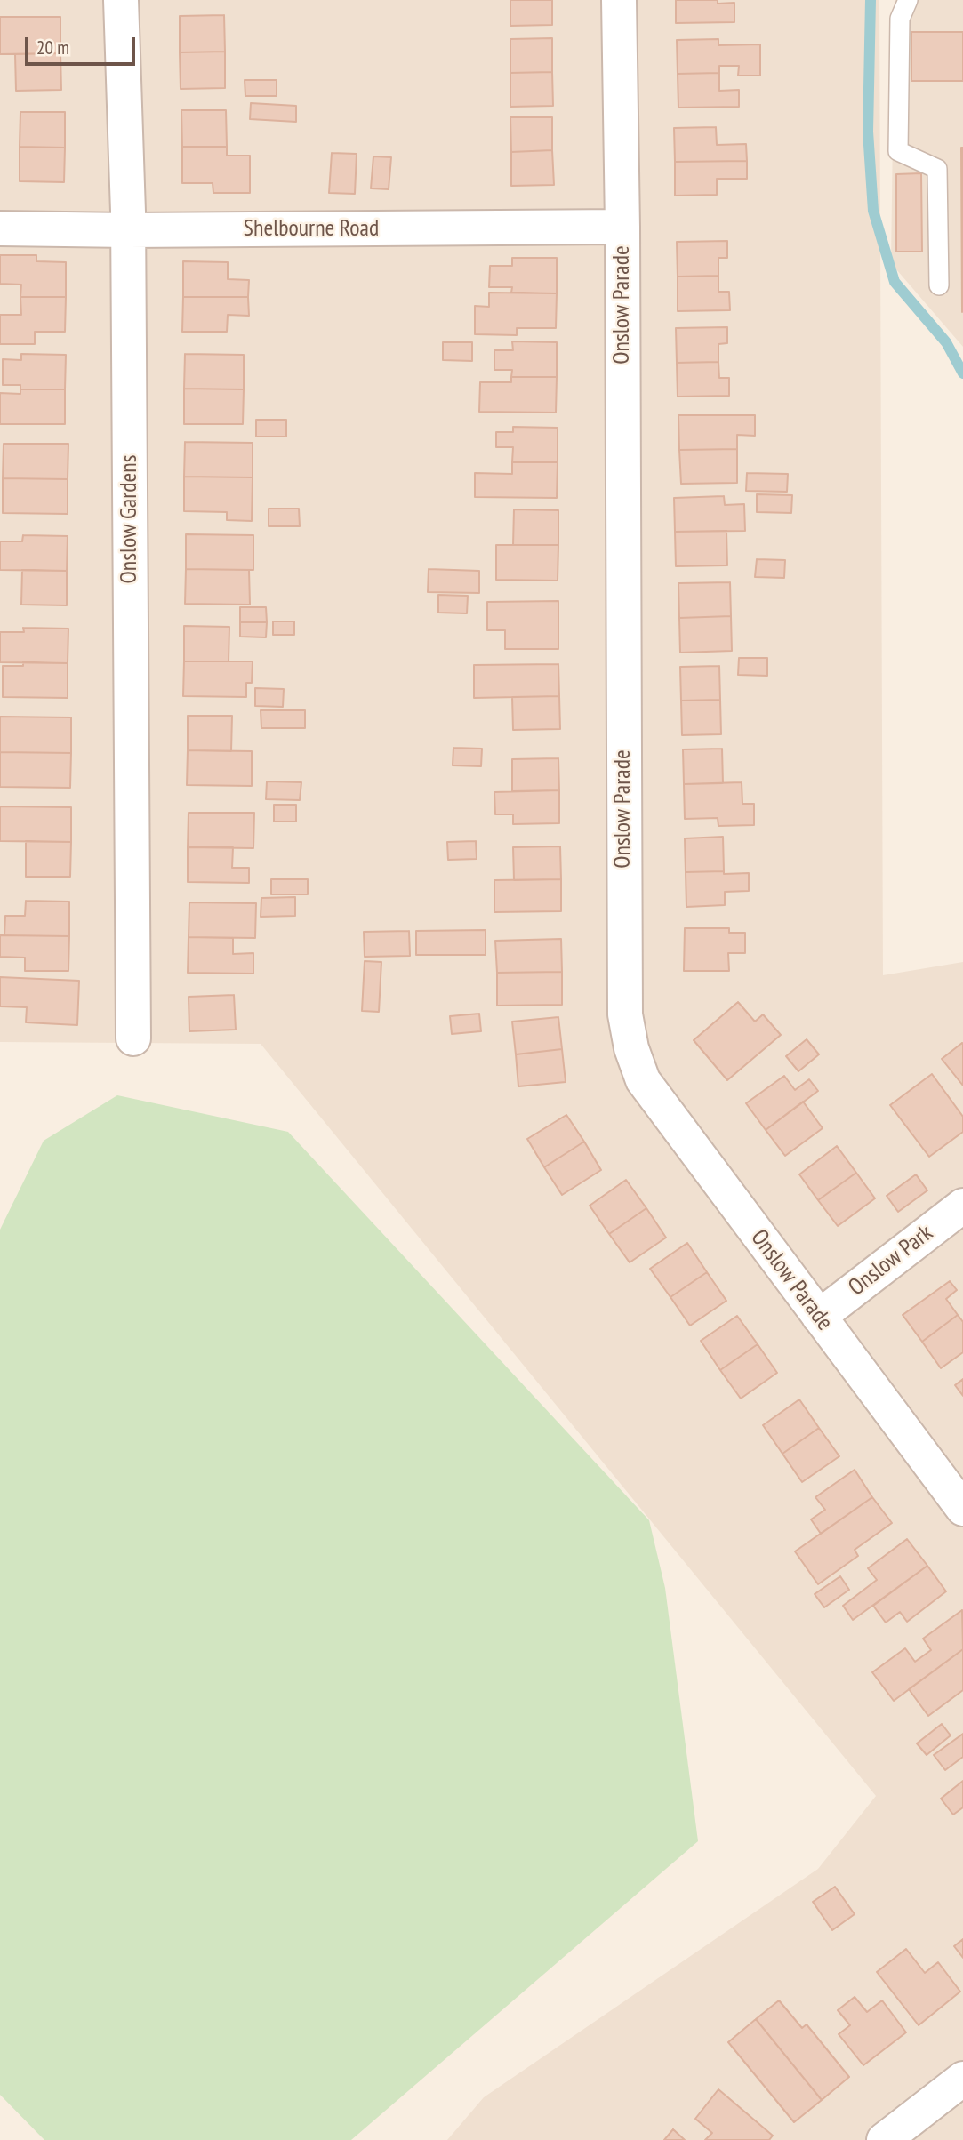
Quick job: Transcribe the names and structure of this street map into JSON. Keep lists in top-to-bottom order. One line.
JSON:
{"streets":{"street":["Shelbourne Road","Onslow Parade","Onslow Gardens","Onslow Park"]},"crossings":[["Shelbourne Road","Onslow Parade"],["Shelbourne Road","Onslow Gardens"],["Onslow Parade","Onslow Park"]],"scale_bar":"20 m"}
